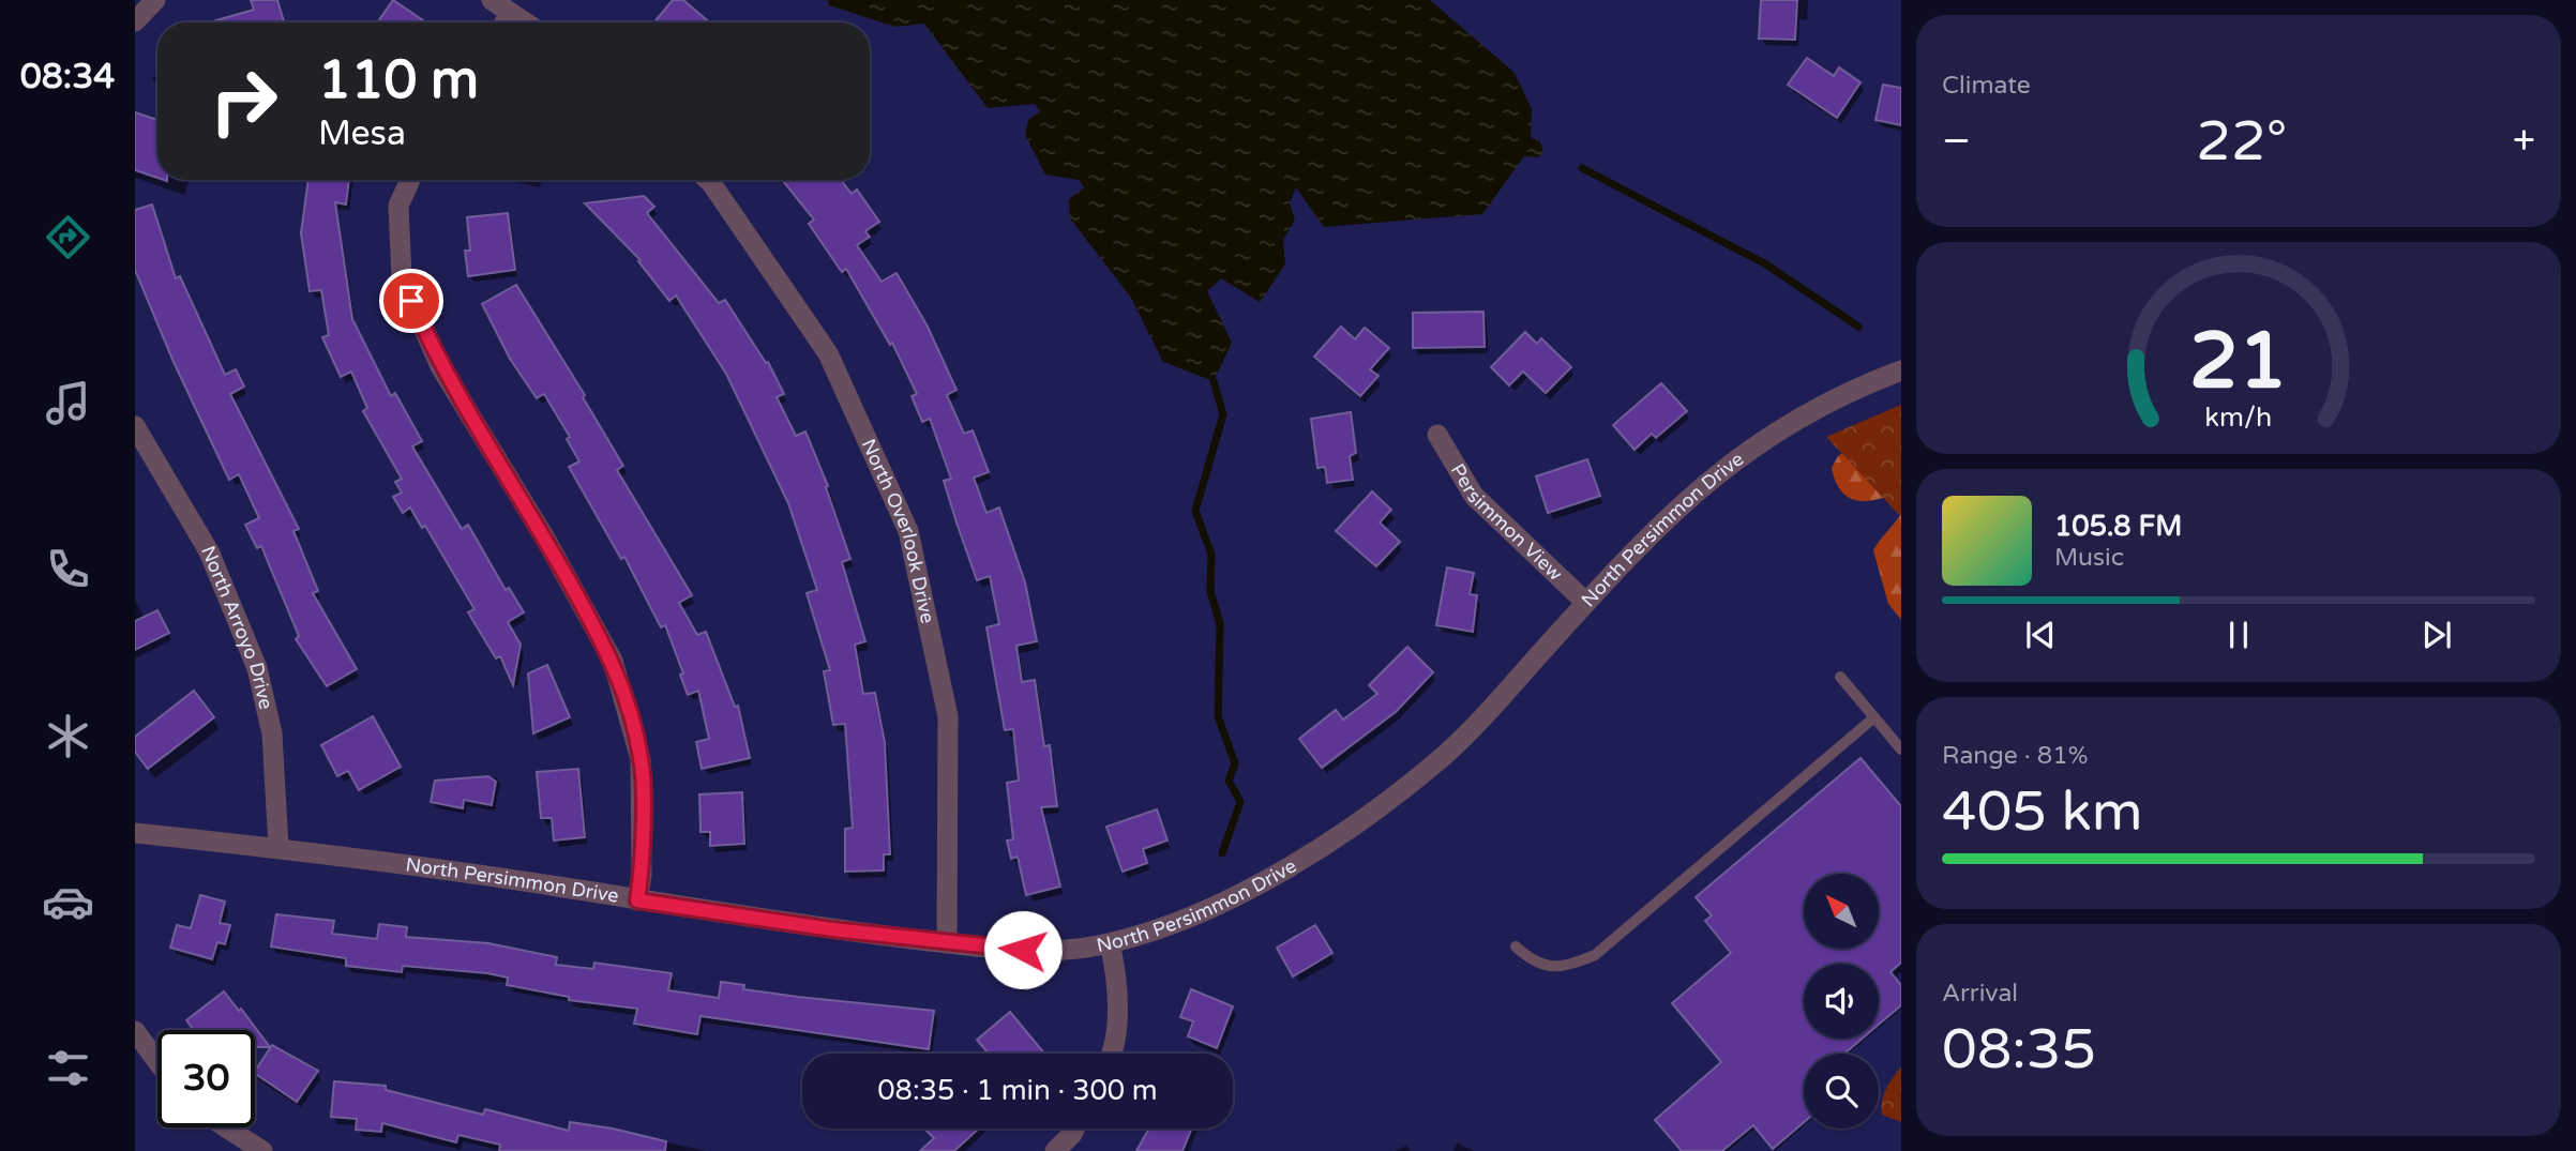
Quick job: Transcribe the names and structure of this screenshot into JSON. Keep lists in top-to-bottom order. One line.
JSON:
{"streets":{"street":["Persimmon View","North Persimmon Drive","North Overlook Drive","North Arroyo Drive"]},"crossings":[["Persimmon View","North Persimmon Drive"],["North Persimmon Drive","North Overlook Drive"],["North Persimmon Drive","North Arroyo Drive"]],"north":"top left","page":{"tabs":"08:34","tile":["Climate",["Range · 81%","405 km"],["Arrival","08:35"]],"turn":["110 m","Mesa"],"heat":["−","22°","+"],"song":["105.8 FM","Music"],"limit":"30","trip":"08:35 · 1 min · 300 m","gauge":["21","km/h"]}}
